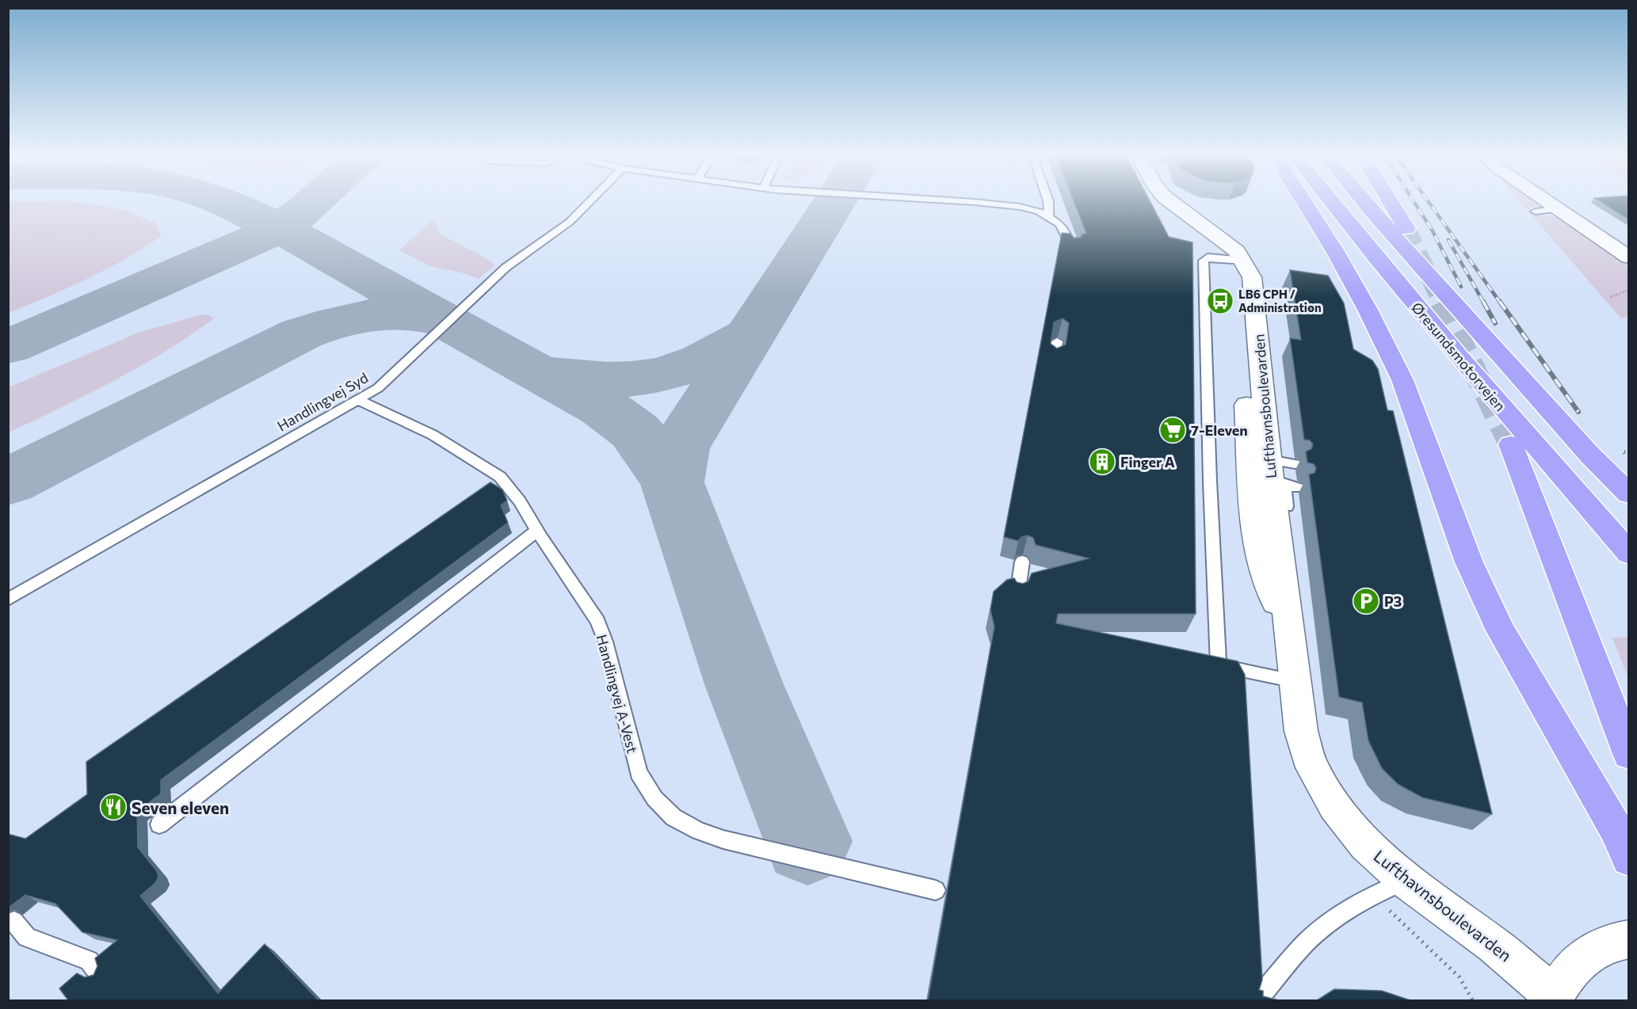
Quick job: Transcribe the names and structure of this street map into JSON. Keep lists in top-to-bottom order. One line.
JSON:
{"streets":{"highway":["Øresundsmotorvejen"],"street":["Lufthavnsboulevarden"],"lane":["Handlingvej Syd","Handlingvej A-Vest"]},"crossings":[["Handlingvej Syd","Handlingvej A-Vest"]],"places":{"bus stop":["LB6 CPH / Administration"],"supermarket":["7-Eleven"],"building":["Finger A"],"parking":["P3"],"restaurant":["Seven eleven"]}}
